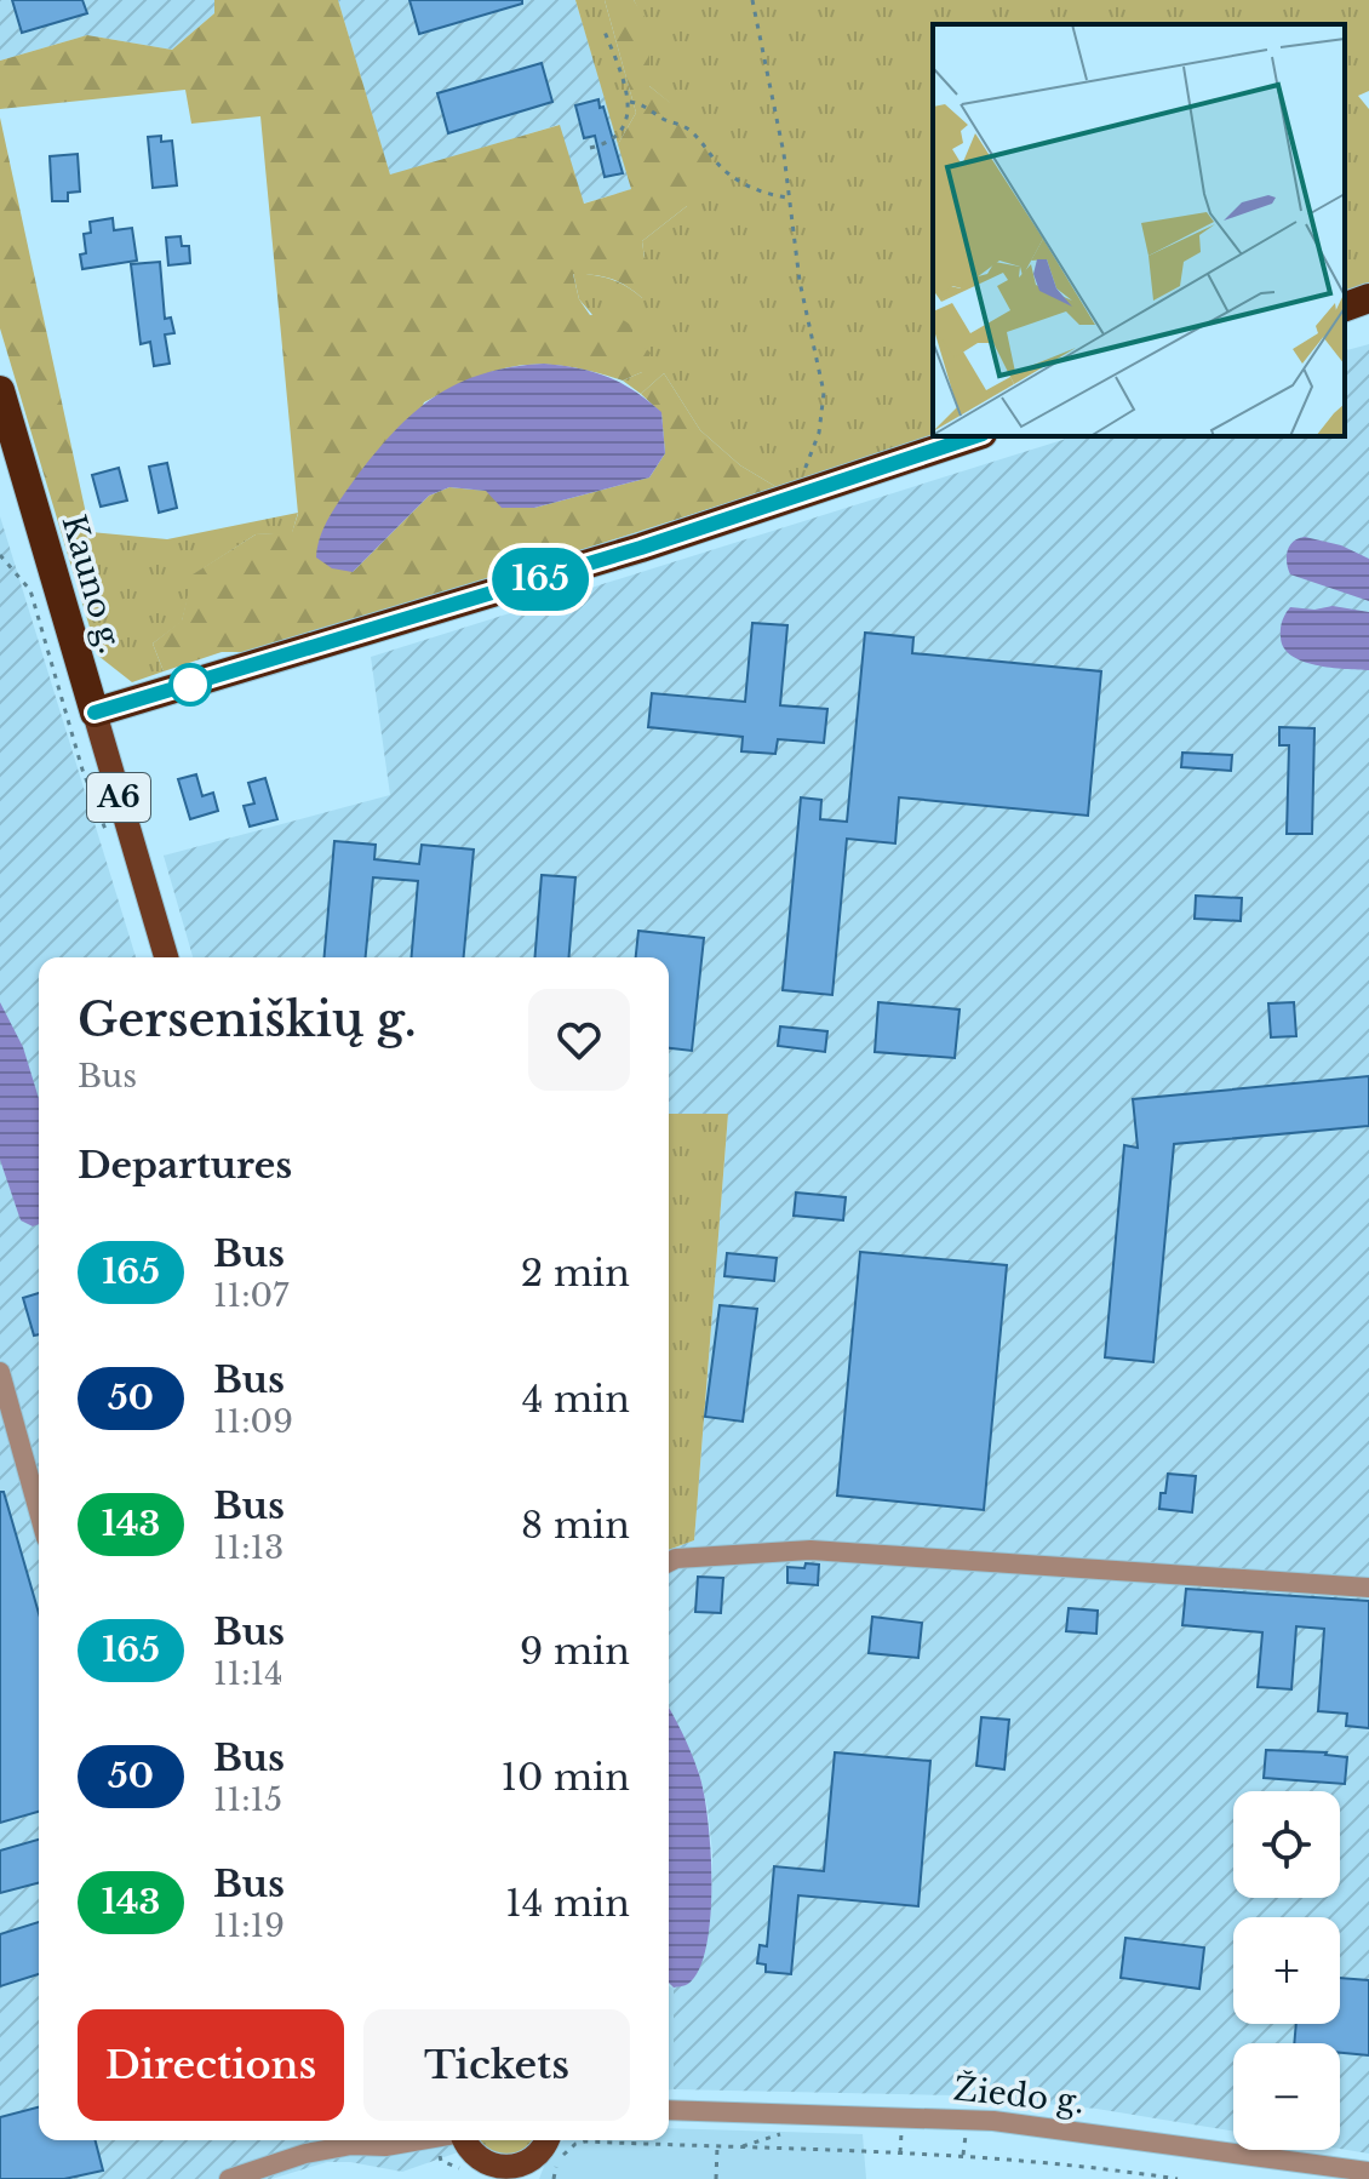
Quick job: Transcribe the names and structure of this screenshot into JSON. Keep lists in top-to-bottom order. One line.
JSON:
{"streets":{"highway":["Kauno g.","A6"],"street":["Žiedo g."]},"lines":["bus line 165"],"page":{"on_map":"165","heading":[["Gerseniškių g.","Bus"],"Departures"],"list":[{"mark":"165","name":"Bus","note":"11:07","value":"2 min"},{"mark":"50","name":"Bus","note":"11:09","value":"4 min"},{"mark":"143","name":"Bus","note":"11:13","value":"8 min"},{"mark":"165","name":"Bus","note":"11:14","value":"9 min"},{"mark":"50","name":"Bus","note":"11:15","value":"10 min"},{"mark":"143","name":"Bus","note":"11:19","value":"14 min"}],"map_buttons":["+","−"],"buttons":["Directions","Tickets"]}}
